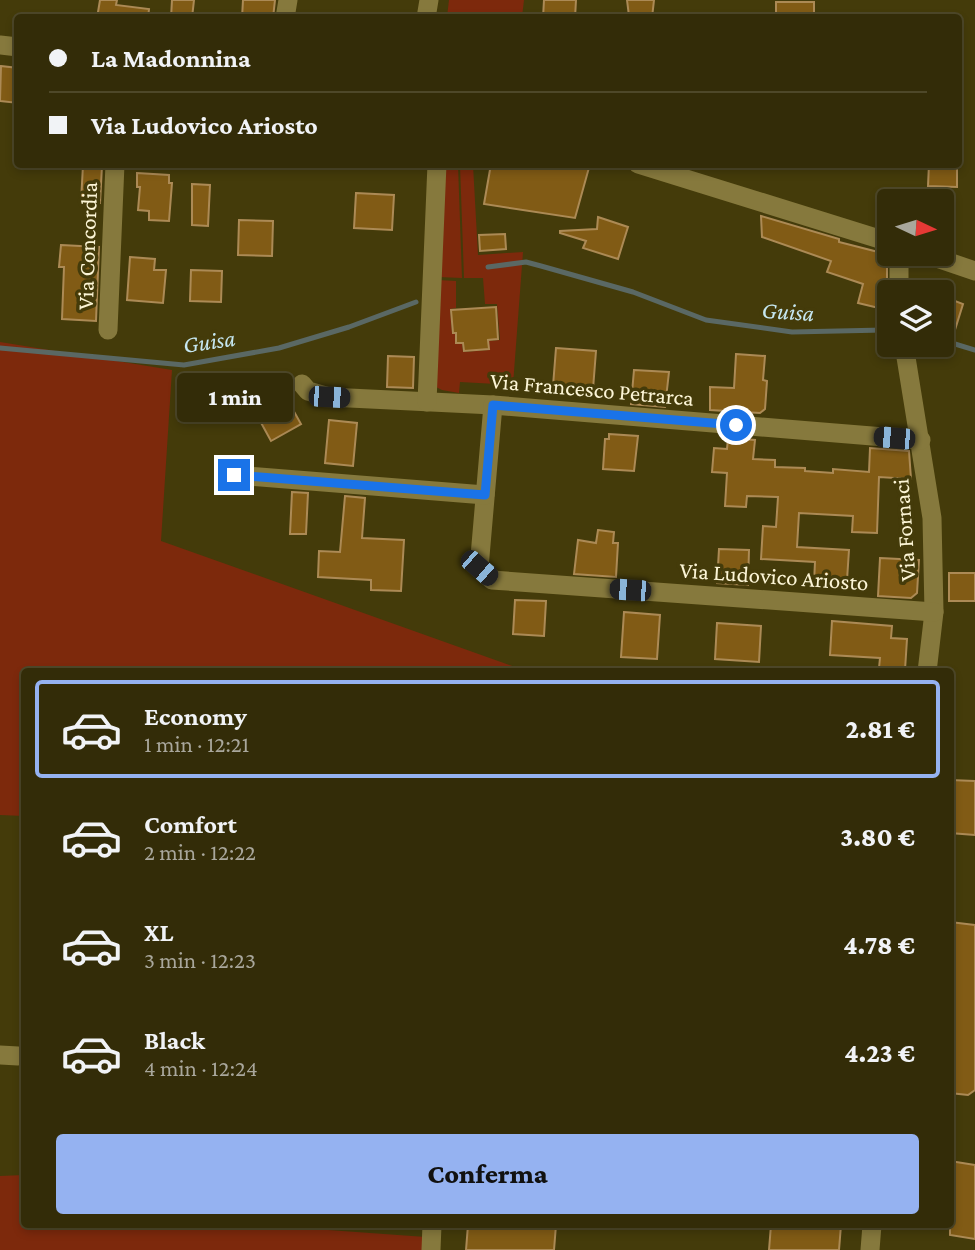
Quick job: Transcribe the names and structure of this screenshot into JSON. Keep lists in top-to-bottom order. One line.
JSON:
{"streets":{"street":["Via Concordia","Via Francesco Petrarca","Via Fornaci","Via Ludovico Ariosto"]},"crossings":[["Via Francesco Petrarca","Via Fornaci"],["Via Francesco Petrarca","Via Ludovico Ariosto"],["Via Fornaci","Via Ludovico Ariosto"]],"water":["Guisa"],"north":"right","page":{"banner":["La Madonnina","Via Ludovico Ariosto"],"bubble":"1 min","list":[{"name":"Economy","note":"1 min · 12:21","value":"2.81 €"},{"name":"Comfort","note":"2 min · 12:22","value":"3.80 €"},{"name":"XL","note":"3 min · 12:23","value":"4.78 €"},{"name":"Black","note":"4 min · 12:24","value":"4.23 €"}],"buttons":"Conferma"}}
